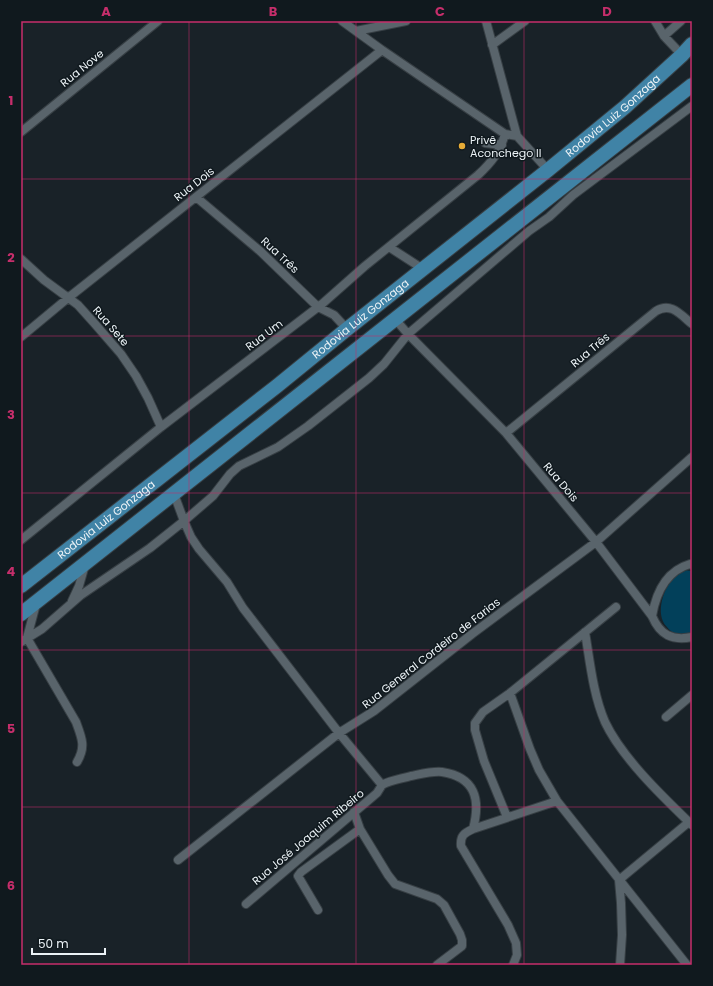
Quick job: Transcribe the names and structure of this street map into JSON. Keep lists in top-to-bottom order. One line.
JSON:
{"streets":{"highway":["Rodovia Luiz Gonzaga"],"street":["Rua Nove","Rua Dois","Rua Três","Rua Sete","Rua Um","Rua General Cordeiro de Farias","Rua José Joaquim Ribeiro"]},"crossings":[["Rodovia Luiz Gonzaga","Rua Dois"],["Rodovia Luiz Gonzaga","Rua Três"],["Rua Dois","Rua Três"],["Rua Dois","Rua Sete"],["Rua Dois","Rua General Cordeiro de Farias"],["Rua Três","Rua Um"],["Rua Sete","Rua Um"]],"places":["Privê Aconchego II"],"scale_bar":"50 m","grid":{"columns":["A","B","C","D"],"rows":["1","2","3","4","5","6"]}}
